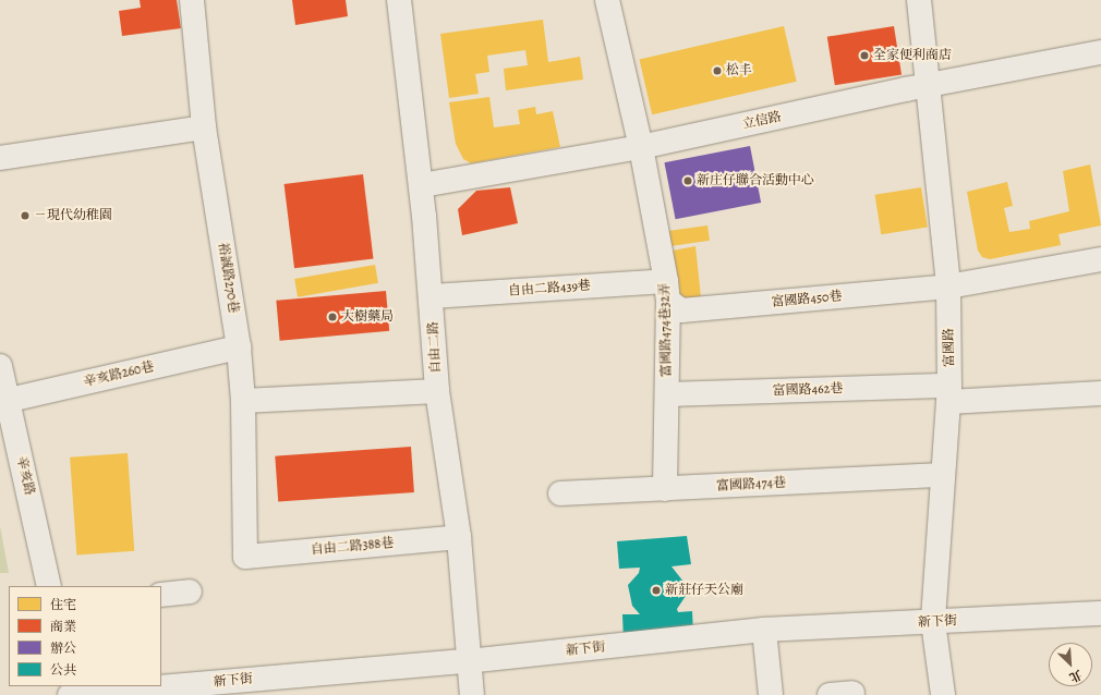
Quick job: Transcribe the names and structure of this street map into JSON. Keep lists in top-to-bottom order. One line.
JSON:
{"streets":{"street":["立信路","裕誠路270巷","自由二路439巷","富國路450巷","富國路474巷32弄","自由二路","富國路","辛亥路260巷","富國路462巷","辛亥路","富國路474巷","自由二路388巷","新下街"]},"crossings":[["立信路","富國路474巷32弄"],["立信路","自由二路"],["立信路","富國路"],["裕誠路270巷","辛亥路260巷"],["裕誠路270巷","自由二路388巷"],["自由二路439巷","富國路450巷"],["自由二路439巷","富國路474巷32弄"],["自由二路439巷","自由二路"],["富國路450巷","富國路474巷32弄"],["富國路450巷","富國路"],["富國路474巷32弄","富國路462巷"],["富國路474巷32弄","富國路474巷"],["自由二路","自由二路388巷"],["自由二路","新下街"],["富國路","富國路462巷"],["富國路","富國路474巷"],["富國路","新下街"],["辛亥路260巷","辛亥路"]],"places":["全家便利商店","松丰","新庄仔聯合活動中心","ㄧ現代幼稚園","大樹藥局","新莊仔天公廟"],"legend":["住宅","商業","辦公","公共"],"north":"bottom right"}
